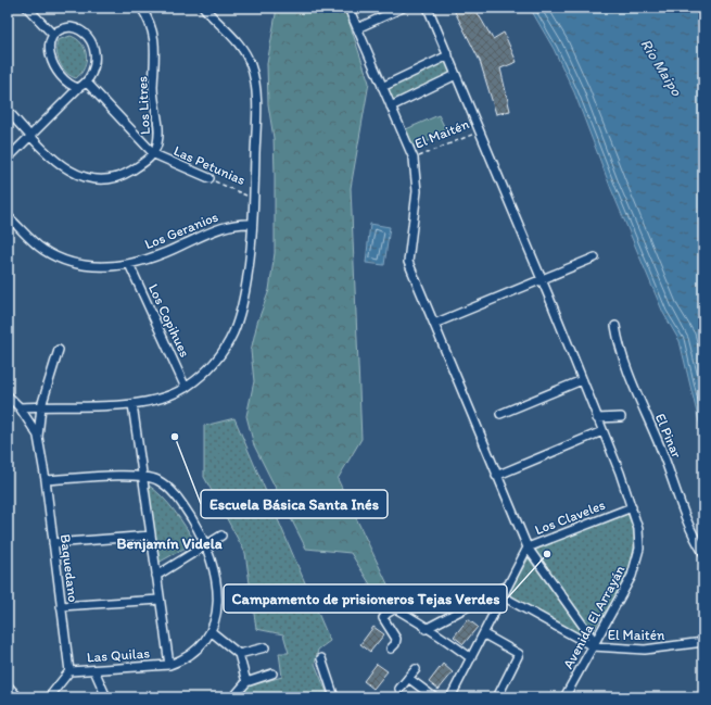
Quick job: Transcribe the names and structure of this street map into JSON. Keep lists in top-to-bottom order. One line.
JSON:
{"streets":{"street":["Los Litres","El Maitén","Las Petunias","Los Geranios","Los Copihues","El Pinar","Los Claveles","Baquedano","Avenida El Arrayán","Las Quilas"]},"crossings":[["Los Litres","Las Petunias"],["El Maitén","Los Claveles"],["El Maitén","Avenida El Arrayán"],["Los Geranios","Los Copihues"],["Los Claveles","Avenida El Arrayán"],["Baquedano","Las Quilas"]],"districts":["Benjamín Videla"],"water":["Río Maipo"],"places":["Escuela Básica Santa Inés","Campamento de prisioneros Tejas Verdes"]}
